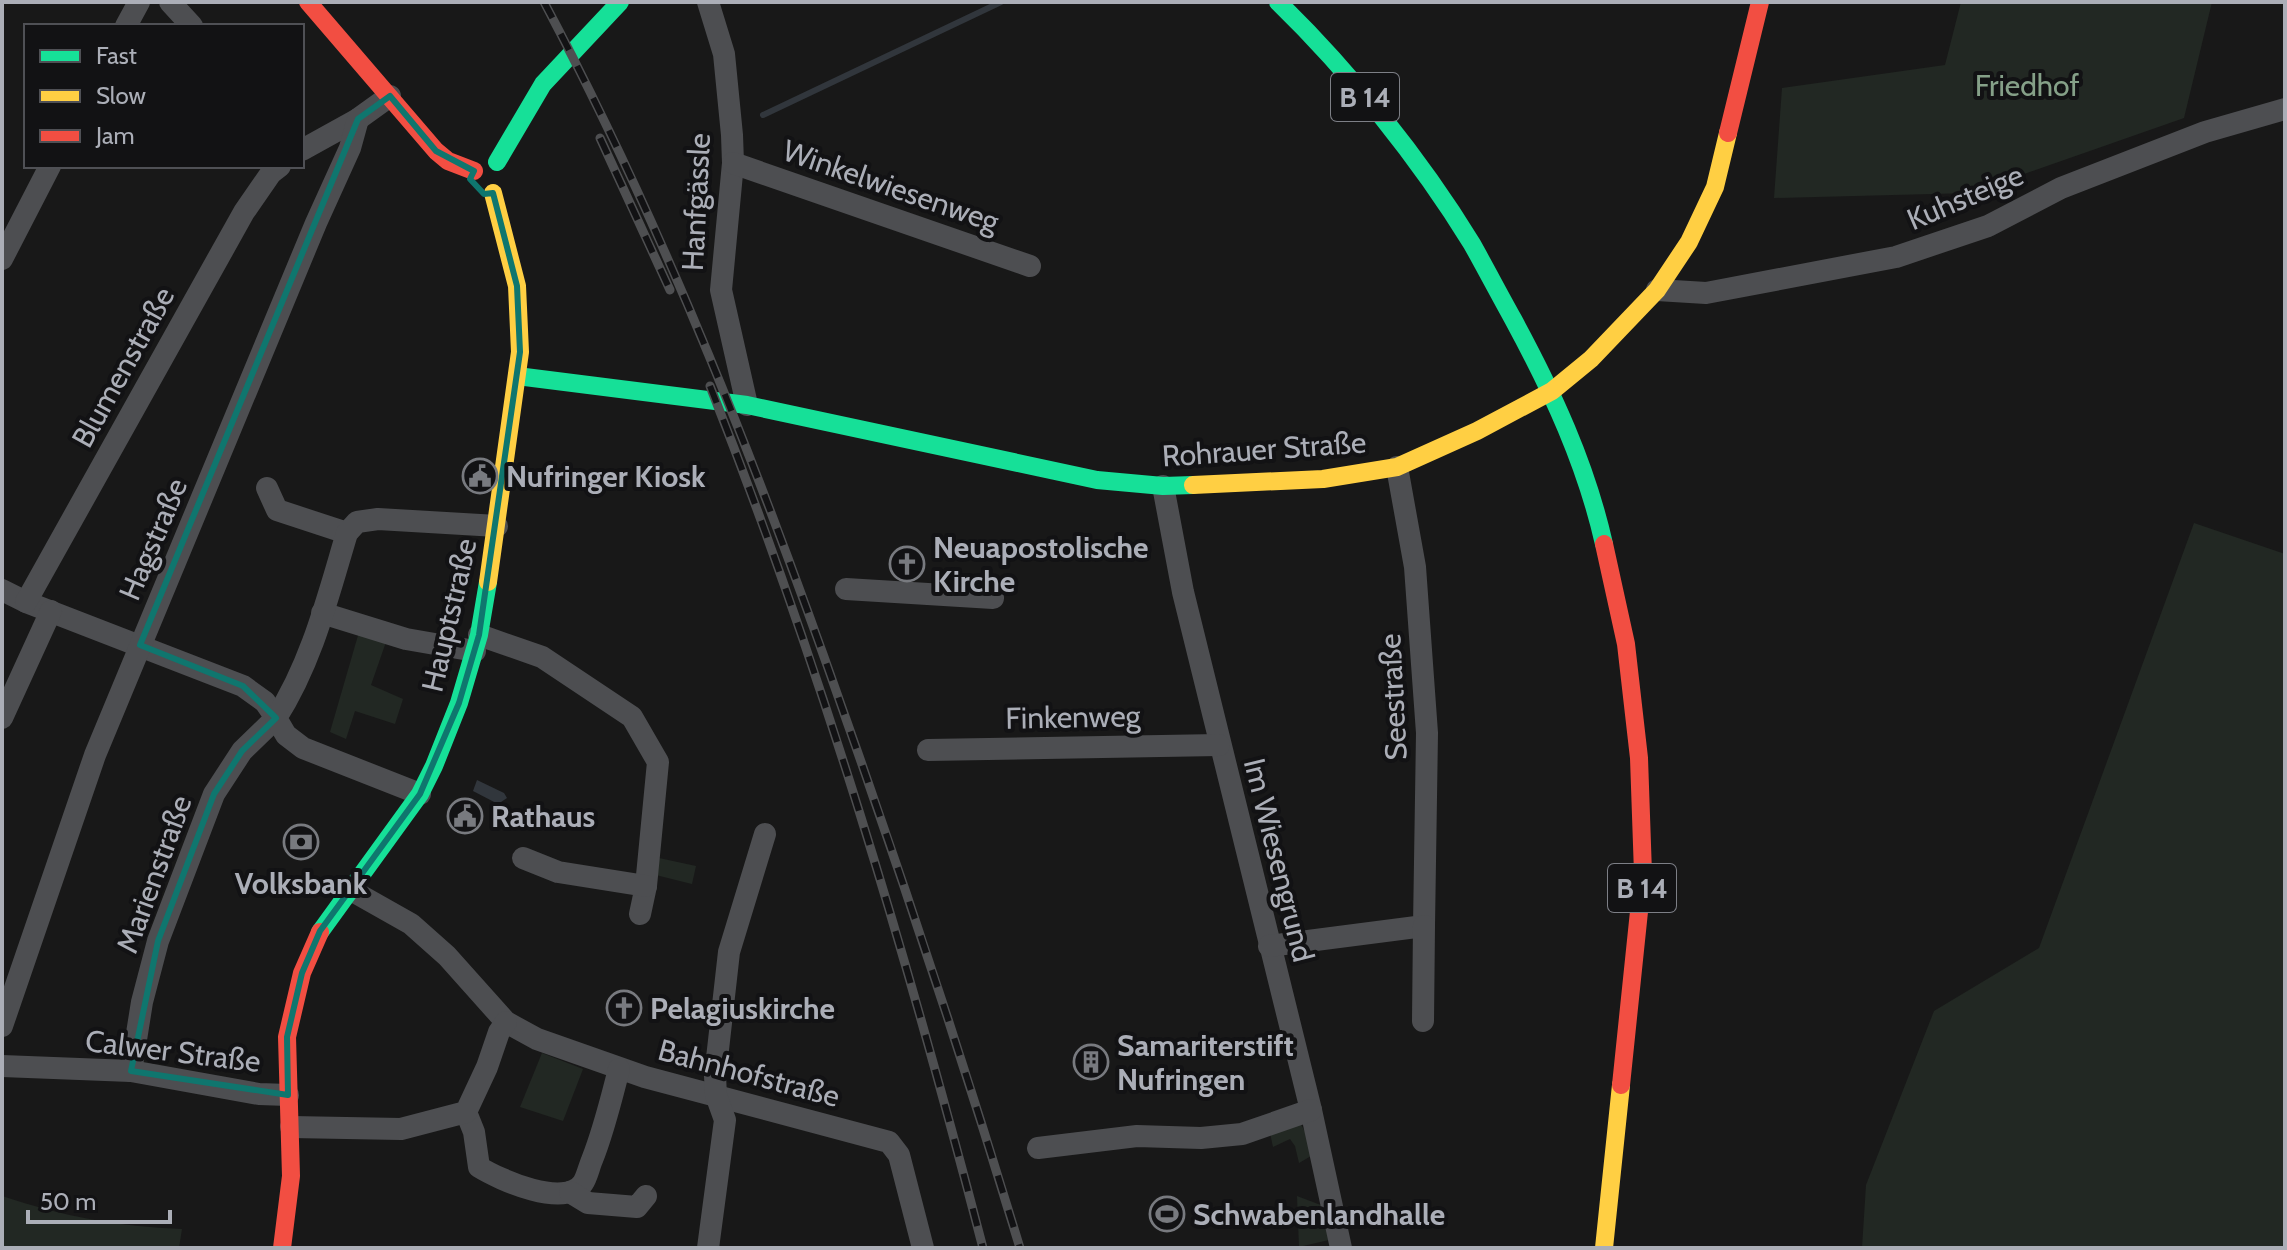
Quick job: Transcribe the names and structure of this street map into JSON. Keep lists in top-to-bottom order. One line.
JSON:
{"streets":{"street":["B 14","Winkelwiesenweg","Kuhsteige","Hanfgässle","Blumenstraße","Rohrauer Straße","Hagstraße","Hauptstraße","Seestraße","Finkenweg","Im Wiesengrund","Marienstraße","Calwer Straße","Bahnhofstraße"]},"crossings":[["B 14","Rohrauer Straße"],["Winkelwiesenweg","Hanfgässle"],["Kuhsteige","Rohrauer Straße"],["Hanfgässle","Rohrauer Straße"],["Rohrauer Straße","Hauptstraße"],["Rohrauer Straße","Seestraße"],["Rohrauer Straße","Im Wiesengrund"],["Hauptstraße","Calwer Straße"],["Hauptstraße","Bahnhofstraße"],["Finkenweg","Im Wiesengrund"],["Marienstraße","Calwer Straße"]],"parks":["Friedhof"],"places":{"public building":["Nufringer Kiosk","Rathaus"],"church":["Neuapostolische Kirche","Pelagiuskirche"],"bank":["Volksbank"],"building":["Samariterstift Nufringen"],"sports":["Schwabenlandhalle"]},"legend":["Fast","Slow","Jam"],"scale_bar":"50 m"}
